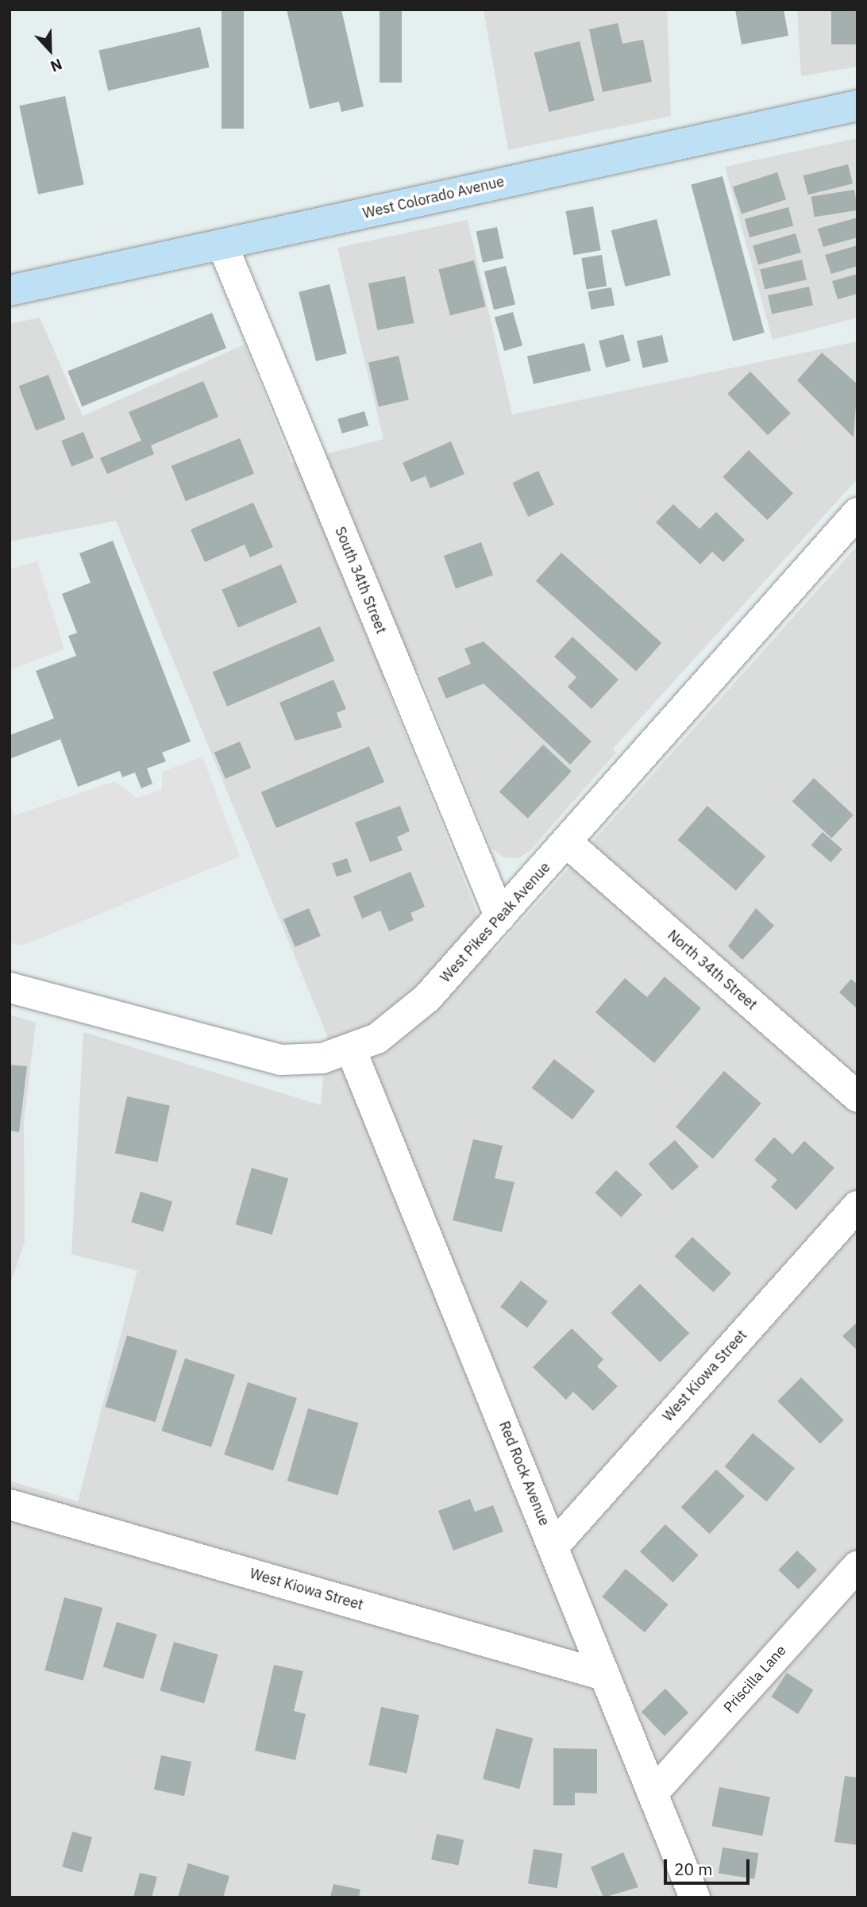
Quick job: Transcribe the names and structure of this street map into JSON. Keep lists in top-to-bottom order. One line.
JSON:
{"streets":{"main road":["West Colorado Avenue"],"street":["South 34th Street","West Pikes Peak Avenue","North 34th Street","West Kiowa Street","Red Rock Avenue","Priscilla Lane"]},"crossings":[["West Colorado Avenue","South 34th Street"],["South 34th Street","West Pikes Peak Avenue"],["West Pikes Peak Avenue","North 34th Street"],["West Pikes Peak Avenue","Red Rock Avenue"],["West Kiowa Street","Red Rock Avenue"],["Red Rock Avenue","Priscilla Lane"]],"scale_bar":"20 m","north":"bottom"}
